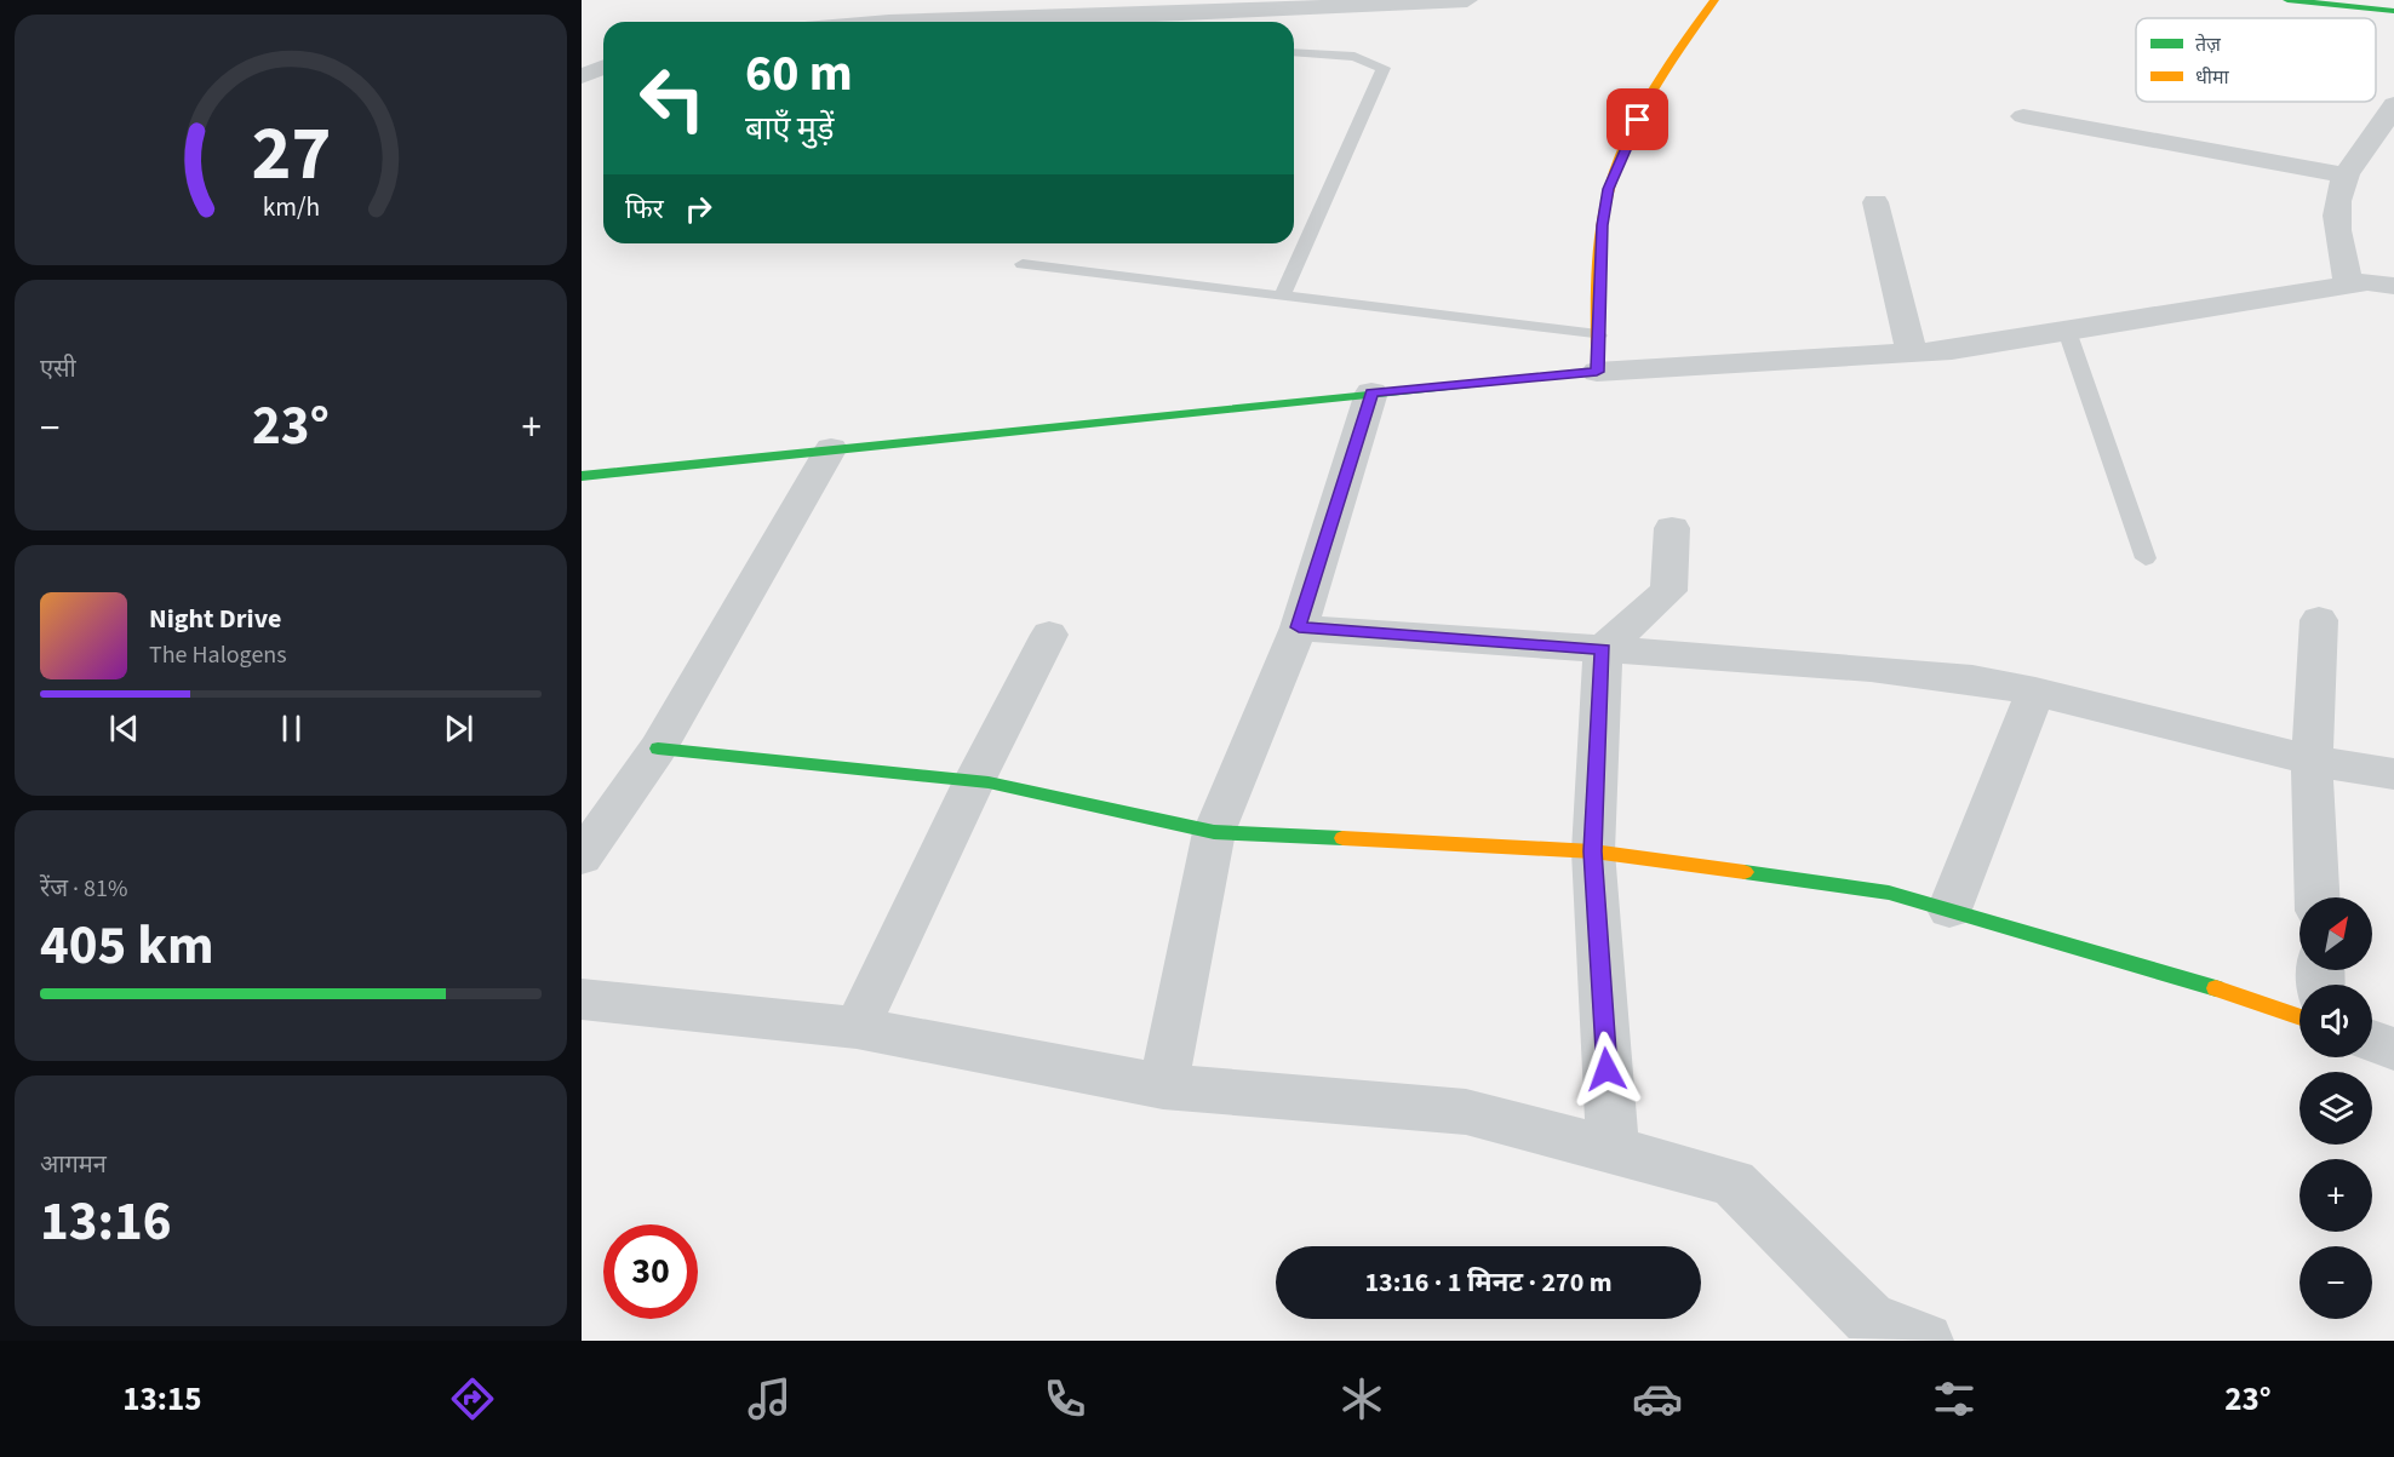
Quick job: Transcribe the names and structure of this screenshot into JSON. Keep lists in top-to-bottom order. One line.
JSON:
{"legend":["तेज़","धीमा"],"north":"top right","page":{"turn":["60 m","बाएँ मुड़ें"],"then":"फिर","tile":["एसी",["रेंज · 81%","405 km"],["आगमन","13:16"]],"heat":["−","23°","+"],"song":["Night Drive","The Halogens"],"map_buttons":["+","−"],"limit":"30","trip":"13:16 · 1 मिनट · 270 m","tabs":["13:15","23°"],"gauge":["27","km/h"]}}
